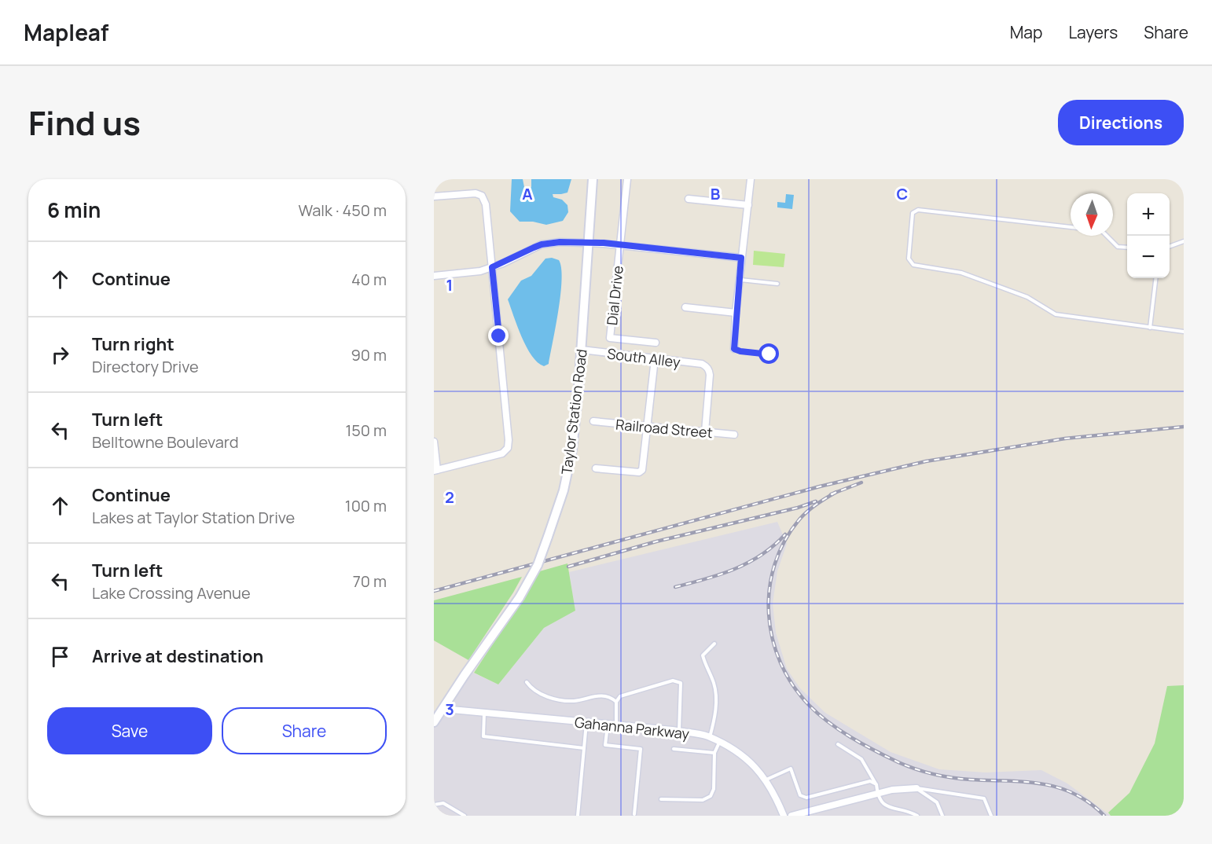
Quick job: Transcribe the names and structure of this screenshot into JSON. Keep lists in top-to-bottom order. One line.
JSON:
{"streets":{"main road":["Taylor Station Road"],"street":["Dial Drive","South Alley","Railroad Street","Gahanna Parkway"]},"crossings":[["South Alley","Taylor Station Road"],["South Alley","Railroad Street"],["Taylor Station Road","Gahanna Parkway"]],"north":"bottom","page":{"header":"Mapleaf","nav":["Map","Layers","Share"],"title":"Find us","buttons":["Directions",["Save","Share"]],"heading":["6 min","Walk · 450 m"],"map_buttons":["+","−"],"list":[["Continue","40 m"],["Turn right","Directory Drive","90 m"],["Turn left","Belltowne Boulevard","150 m"],["Continue","Lakes at Taylor Station Drive","100 m"],["Turn left","Lake Crossing Avenue","70 m"],"Arrive at destination"]},"grid":{"columns":["A","B","C"],"rows":["1","2","3"]}}
